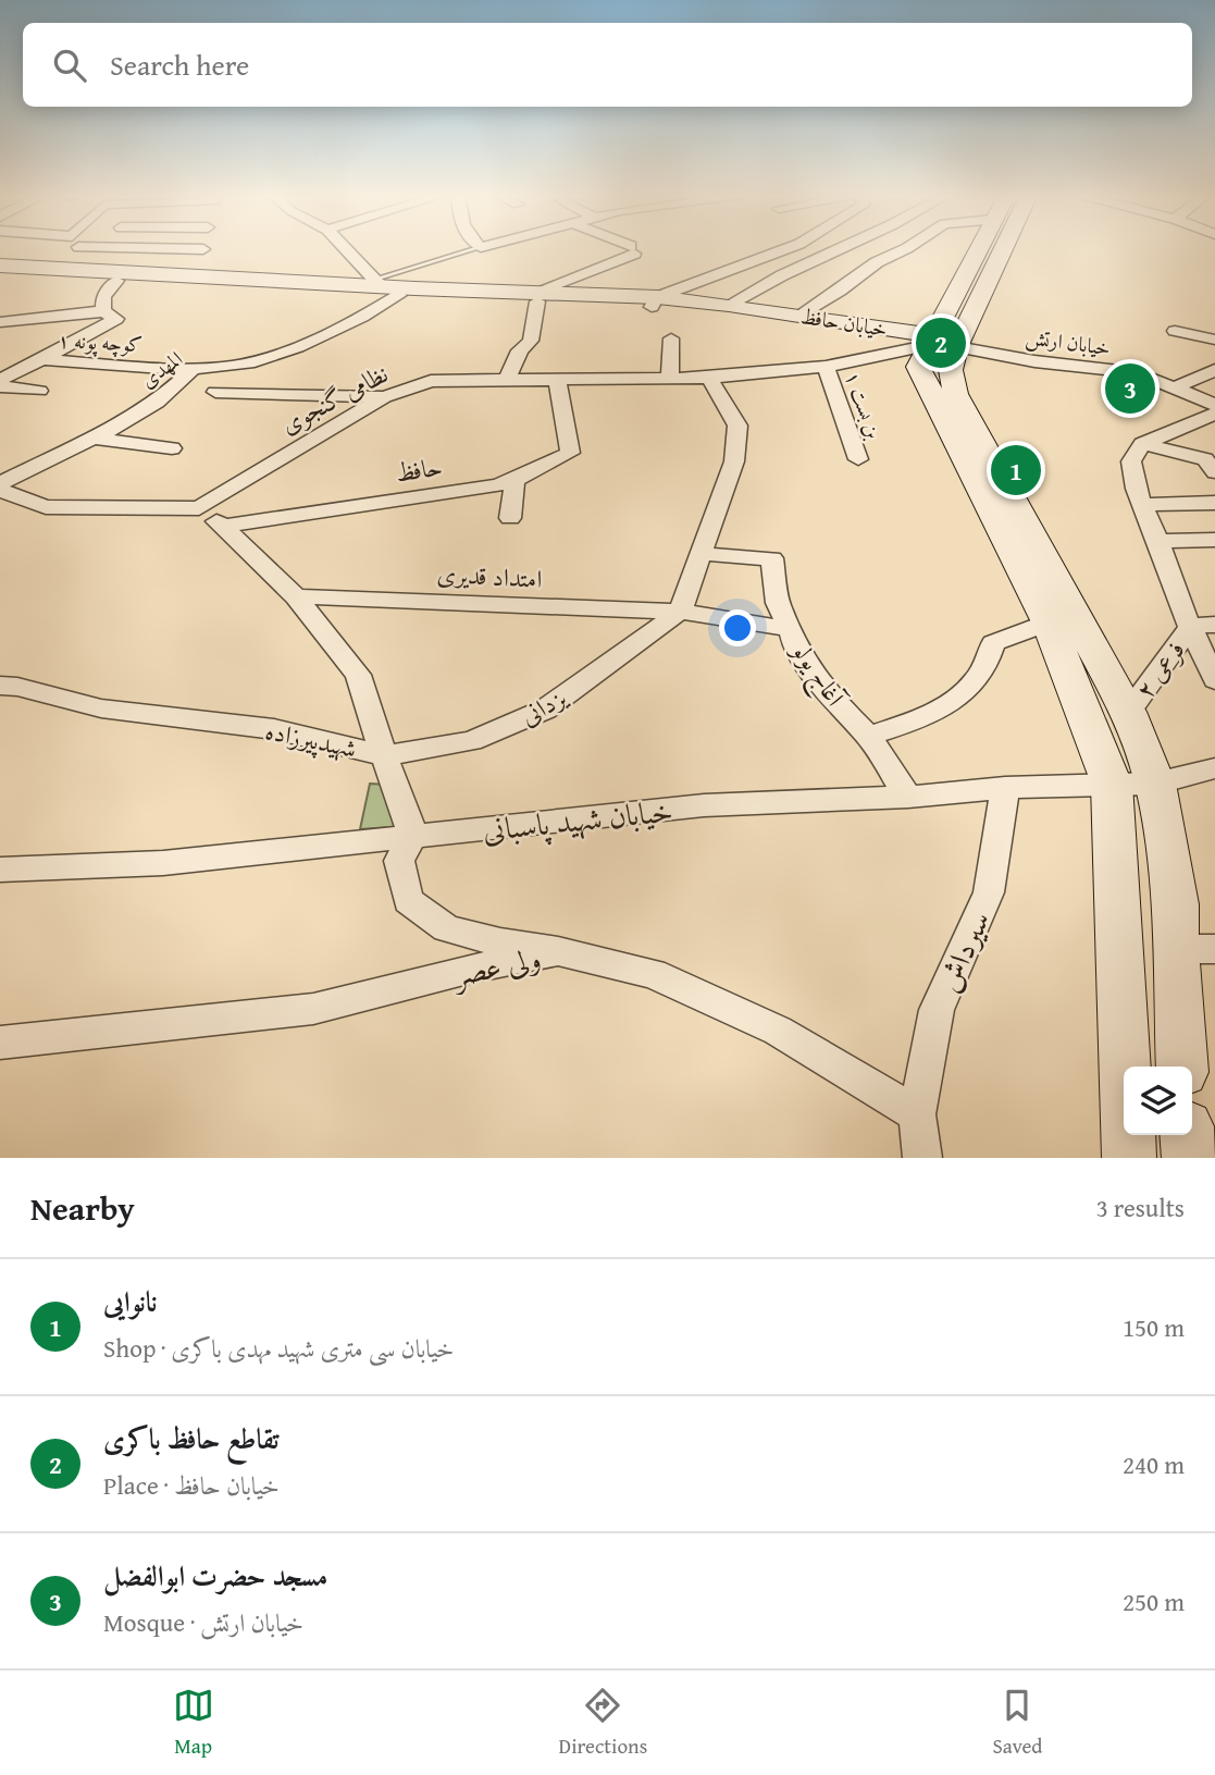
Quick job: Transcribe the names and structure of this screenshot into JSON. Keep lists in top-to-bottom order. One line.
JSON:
{"streets":{"main road":["خیابان حافظ"],"street":["کوچه پونه ۱","خیابان ارتش","المهدی","نظامی گنجوی","بن بست ۱","حافظ","امتداد قدیری","فرعی ۲","آغاج یولو","یزدانی","شهیدپیرزاده","خیابان شهید پاسبانی","سیرداش","ولی عصر"]},"crossings":[["خیابان حافظ","خیابان ارتش"],["خیابان حافظ","المهدی"],["خیابان حافظ","نظامی گنجوی"],["کوچه پونه ۱","المهدی"],["خیابان ارتش","نظامی گنجوی"],["نظامی گنجوی","بن بست ۱"],["نظامی گنجوی","حافظ"],["حافظ","شهیدپیرزاده"],["امتداد قدیری","آغاج یولو"],["امتداد قدیری","یزدانی"],["امتداد قدیری","شهیدپیرزاده"],["آغاج یولو","خیابان شهید پاسبانی"],["یزدانی","شهیدپیرزاده"],["خیابان شهید پاسبانی","سیرداش"],["سیرداش","ولی عصر"]],"page":{"search":"Search here","pins":["2","3","1"],"heading":["Nearby","3 results"],"list":[{"mark":"1","name":"نانوایی","note":"Shop · خیابان سی متری شهید مهدی باکری","value":"150 m"},{"mark":"2","name":"تقاطع حافظ باکری","note":"Place · خیابان حافظ","value":"240 m"},{"mark":"3","name":"مسجد حضرت ابوالفضل","note":"Mosque · خیابان ارتش","value":"250 m"}],"nav":["Map","Directions","Saved"]}}
